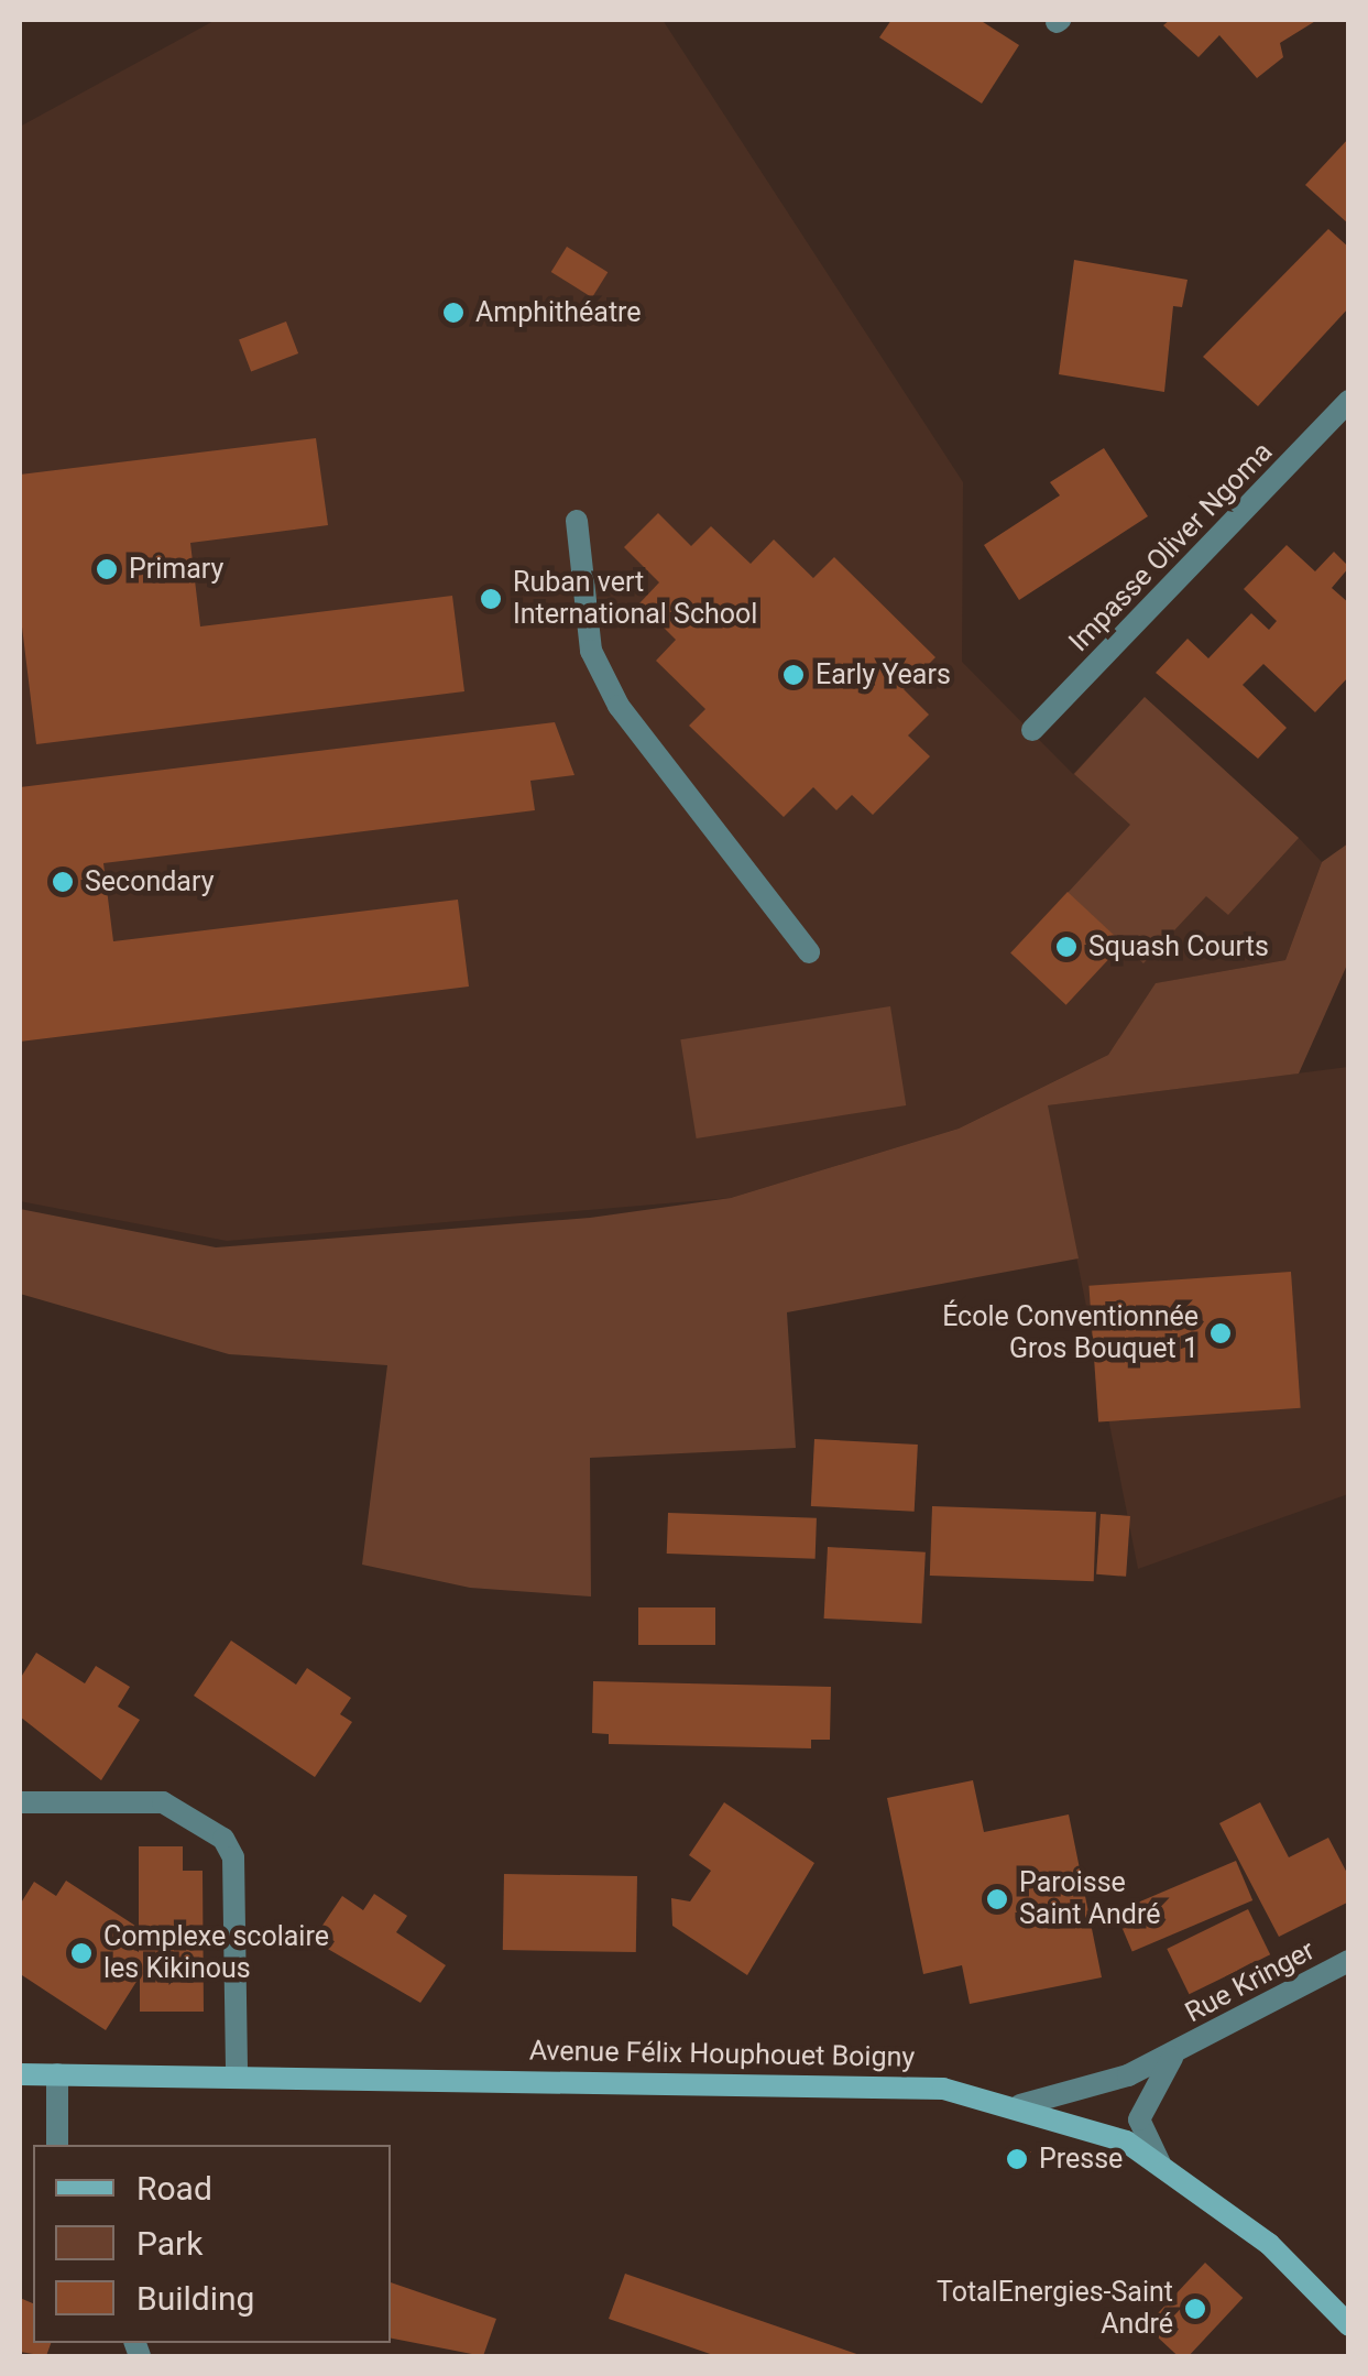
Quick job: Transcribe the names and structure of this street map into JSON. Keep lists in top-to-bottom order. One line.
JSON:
{"streets":{"main road":["Avenue Félix Houphouet Boigny"],"street":["Impasse Oliver Ngoma","Rue Kringer"]},"crossings":[["Rue Kringer","Avenue Félix Houphouet Boigny"]],"places":["Amphithéatre","Primary","Ruban vert International School","Early Years","Secondary","Squash Courts","École Conventionnée Gros Bouquet 1","Paroisse Saint André","Complexe scolaire les Kikinous","Presse","TotalEnergies-Saint André"],"legend":["Road","Park","Building"]}
